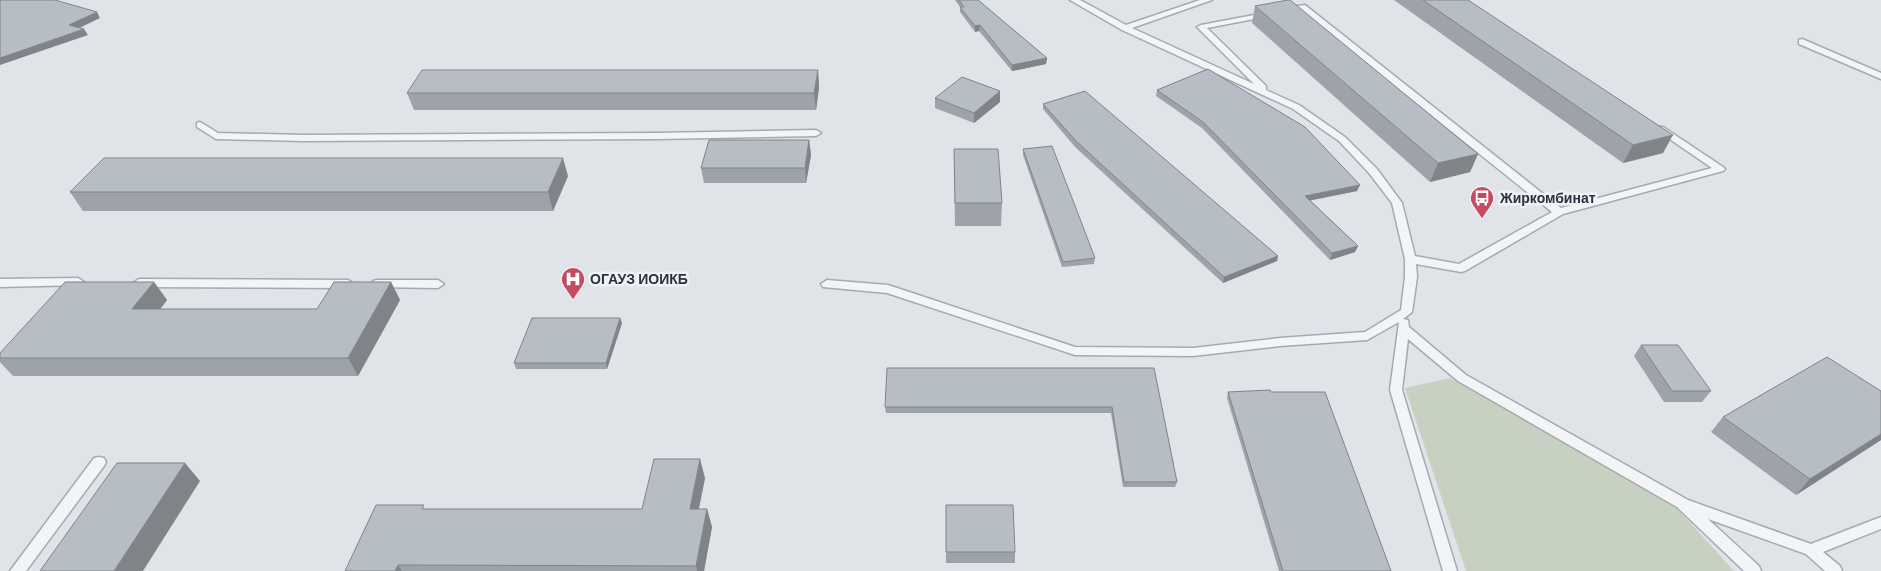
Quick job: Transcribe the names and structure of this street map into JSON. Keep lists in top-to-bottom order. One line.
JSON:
{"places":{"bus stop":["Жиркомбинат"],"hospital":["ОГАУЗ ИОИКБ"]}}
